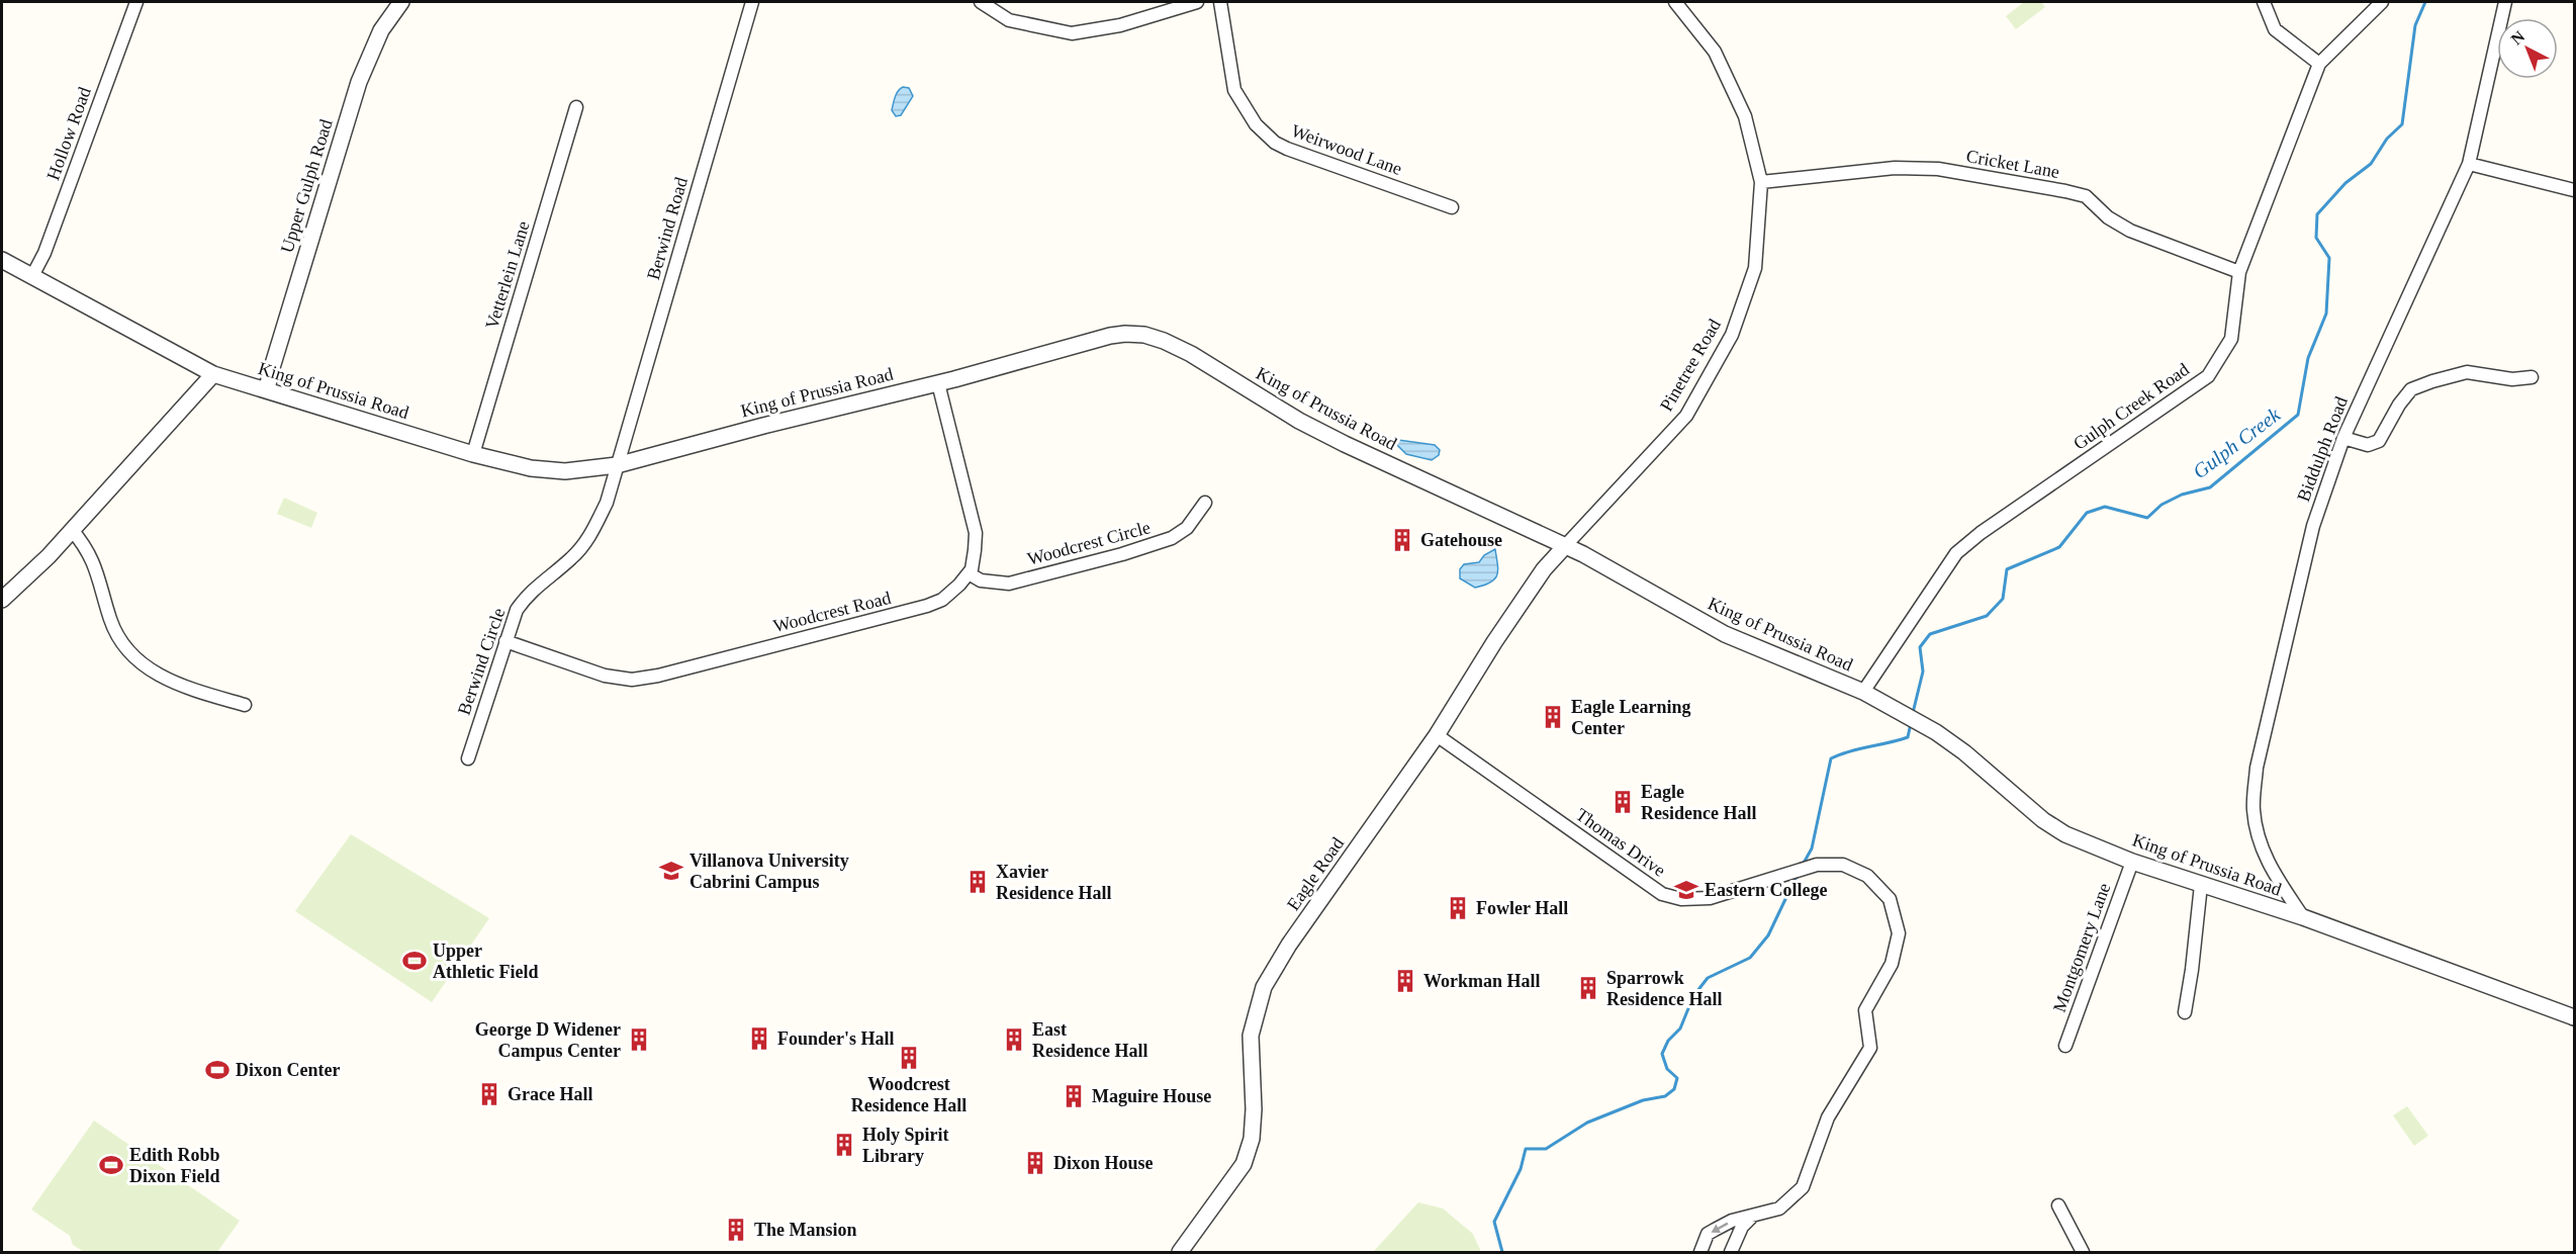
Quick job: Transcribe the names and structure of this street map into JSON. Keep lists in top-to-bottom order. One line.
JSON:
{"streets":{"street":["Hollow Road","Weirwood Lane","Cricket Lane","Upper Gulph Road","Berwind Road","Vetterlein Lane","Pinetree Road","King of Prussia Road","Gulph Creek Road","Biddulph Road","Woodcrest Circle","Woodcrest Road","Berwind Circle","Thomas Drive","Eagle Road","Montgomery Lane"]},"crossings":[["Hollow Road","King of Prussia Road"],["Cricket Lane","Pinetree Road"],["Cricket Lane","Gulph Creek Road"],["Upper Gulph Road","King of Prussia Road"],["Berwind Road","King of Prussia Road"],["Berwind Road","Berwind Circle"],["Vetterlein Lane","King of Prussia Road"],["Pinetree Road","King of Prussia Road"],["Pinetree Road","Eagle Road"],["King of Prussia Road","Gulph Creek Road"],["King of Prussia Road","Biddulph Road"],["King of Prussia Road","Berwind Circle"],["King of Prussia Road","Eagle Road"],["King of Prussia Road","Montgomery Lane"],["Woodcrest Circle","Woodcrest Road"],["Woodcrest Road","Berwind Circle"],["Thomas Drive","Eagle Road"]],"water":["Gulph Creek"],"places":{"building":["Gatehouse","Eagle Learning Center","Eagle Residence Hall","Xavier Residence Hall","Fowler Hall","Workman Hall","Sparrowk Residence Hall","Founder's Hall","George D Widener Campus Center","East Residence Hall","Woodcrest Residence Hall","Grace Hall","Maguire House","Holy Spirit Library","Dixon House","The Mansion"],"school or university":["Villanova University Cabrini Campus","Eastern College"],"sports":["Upper Athletic Field","Dixon Center","Edith Robb Dixon Field"]},"north":"top left"}
